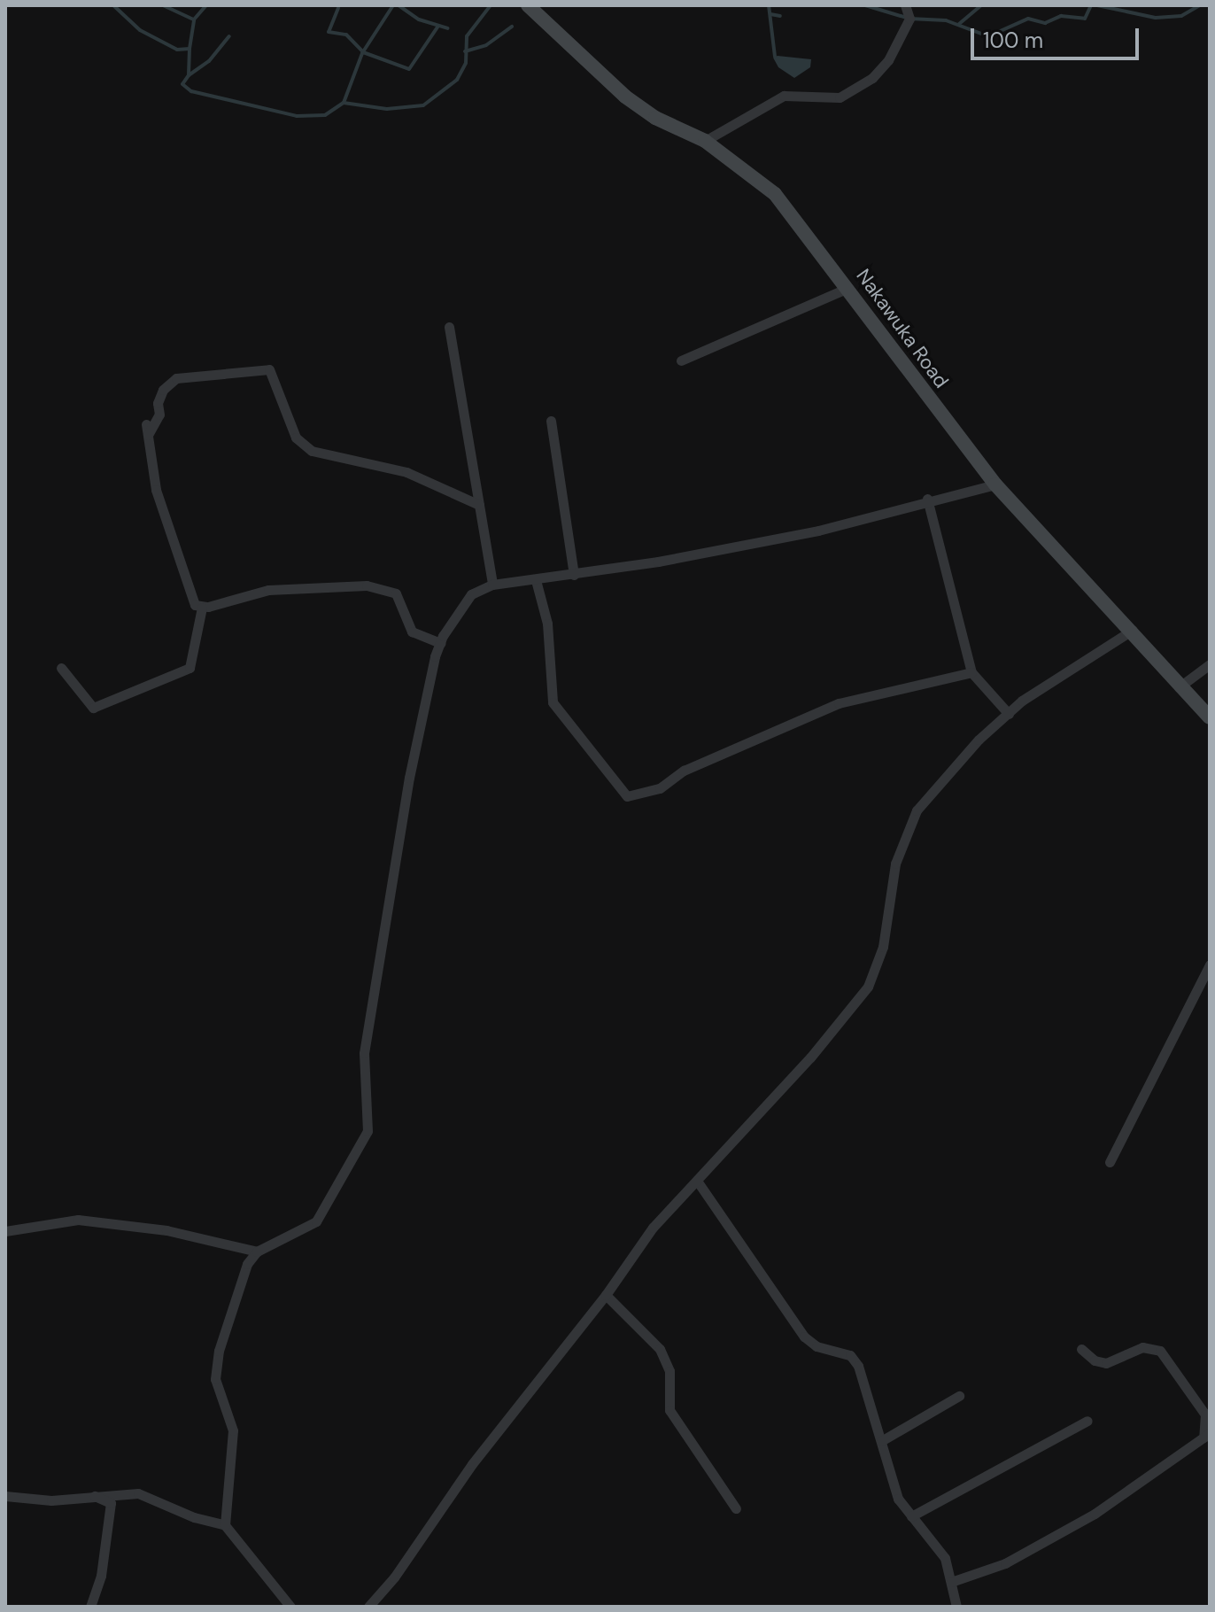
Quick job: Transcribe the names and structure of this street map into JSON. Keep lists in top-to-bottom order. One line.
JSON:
{"streets":{"main road":["Nakawuka Road"]},"scale_bar":"100 m"}
